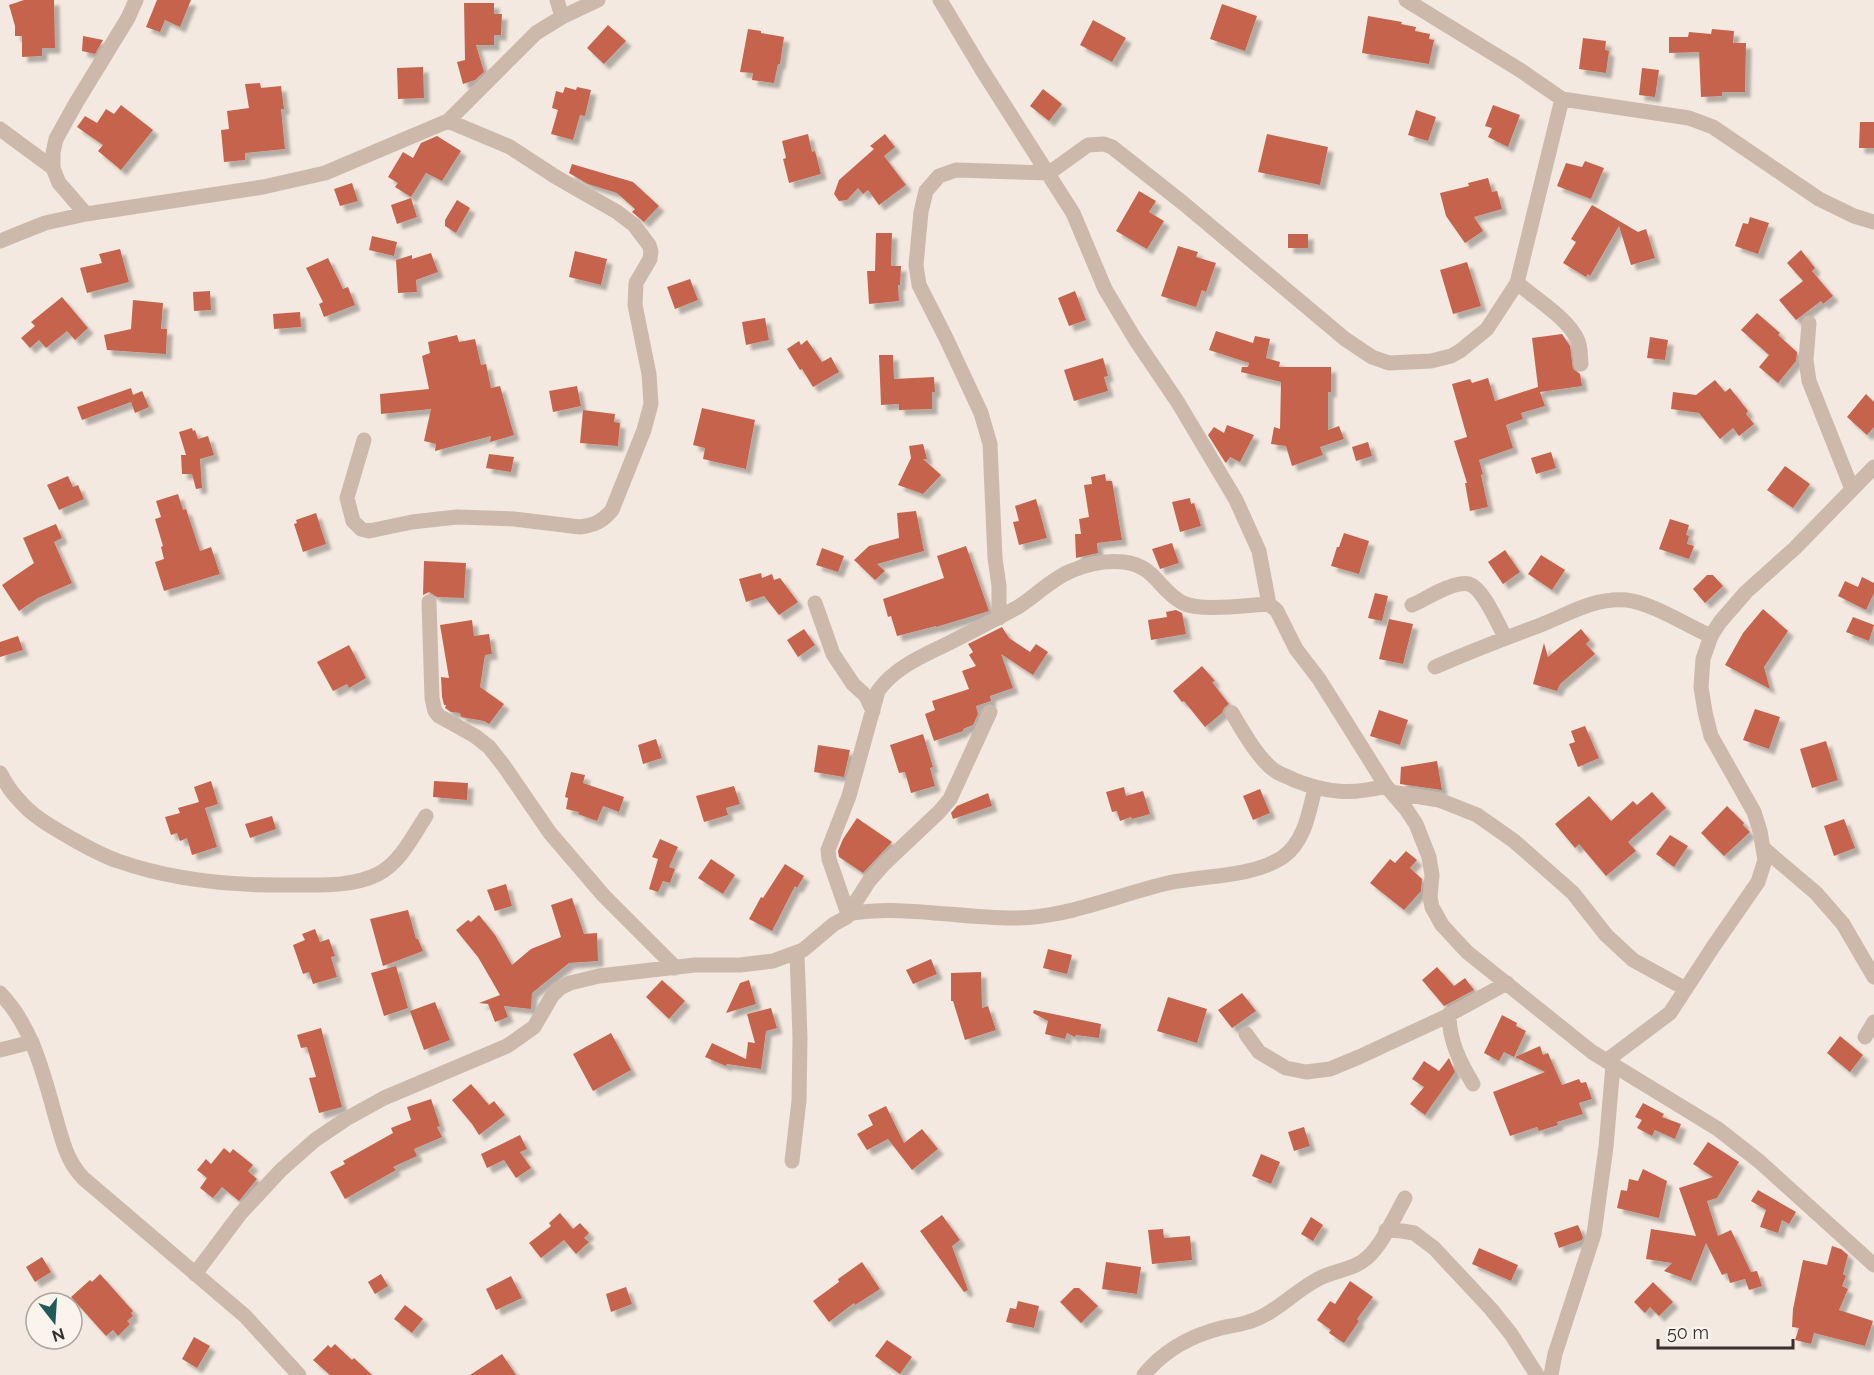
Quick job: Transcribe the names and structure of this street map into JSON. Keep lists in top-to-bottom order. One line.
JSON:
{"scale_bar":"50 m","north":"bottom"}
